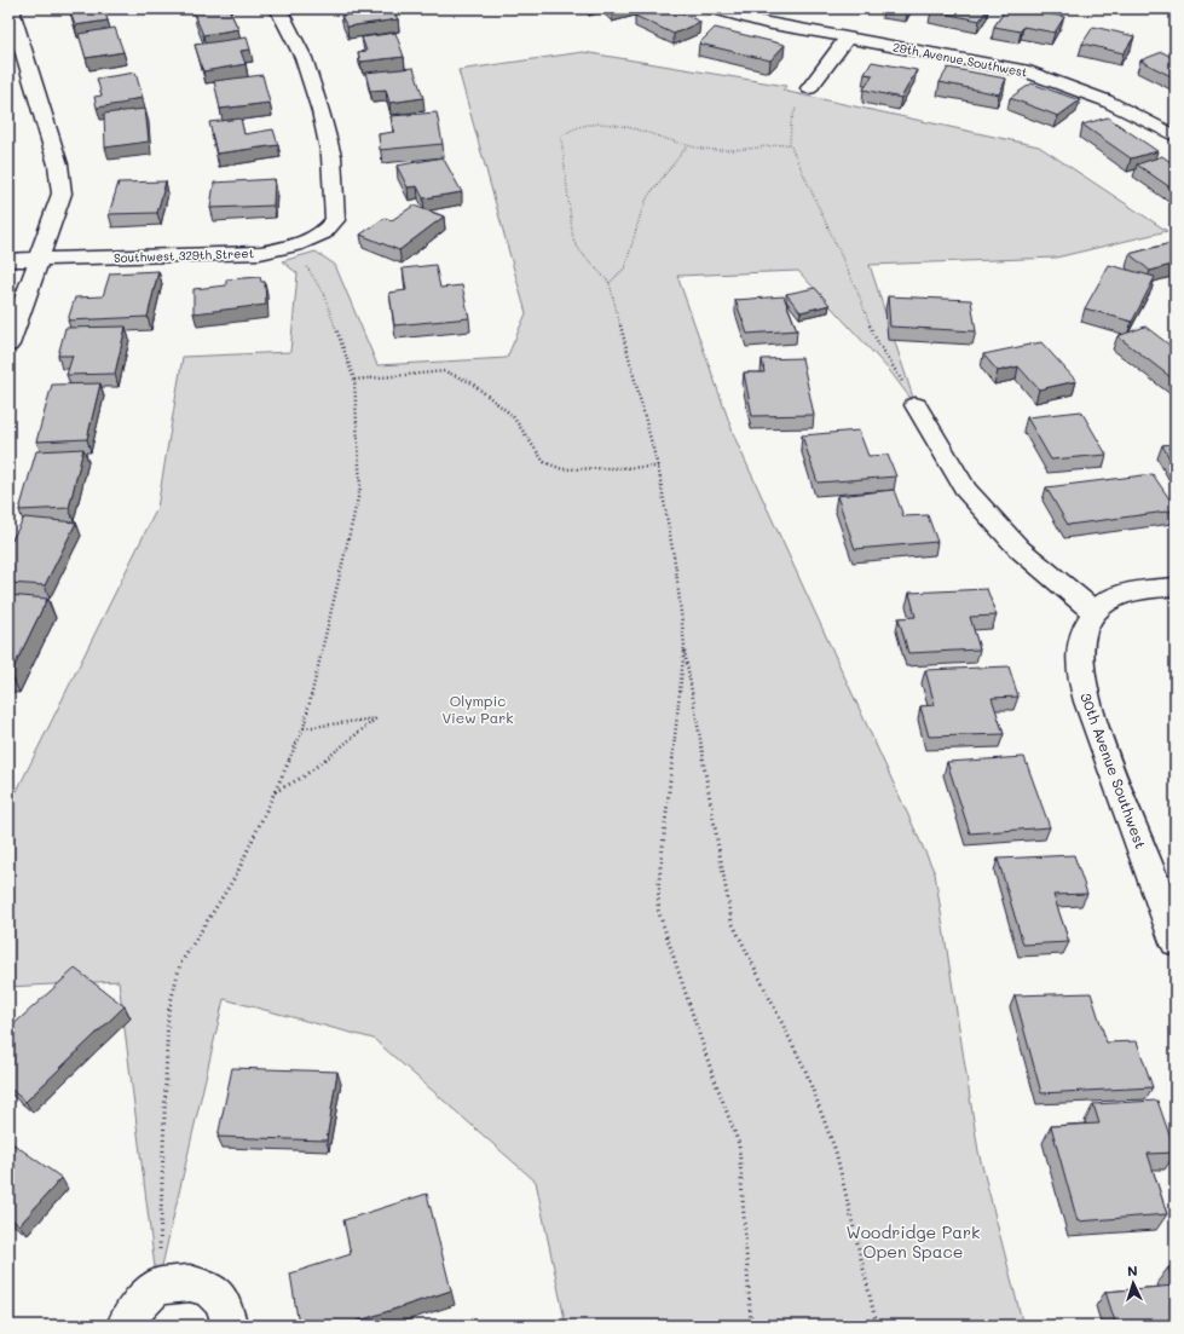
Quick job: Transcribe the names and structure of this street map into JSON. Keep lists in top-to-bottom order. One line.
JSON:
{"streets":{"street":["29th Avenue Southwest","Southwest 329th Street","30th Avenue Southwest"]},"parks":["Olympic View Park","Woodridge Park Open Space"],"north":"top"}
